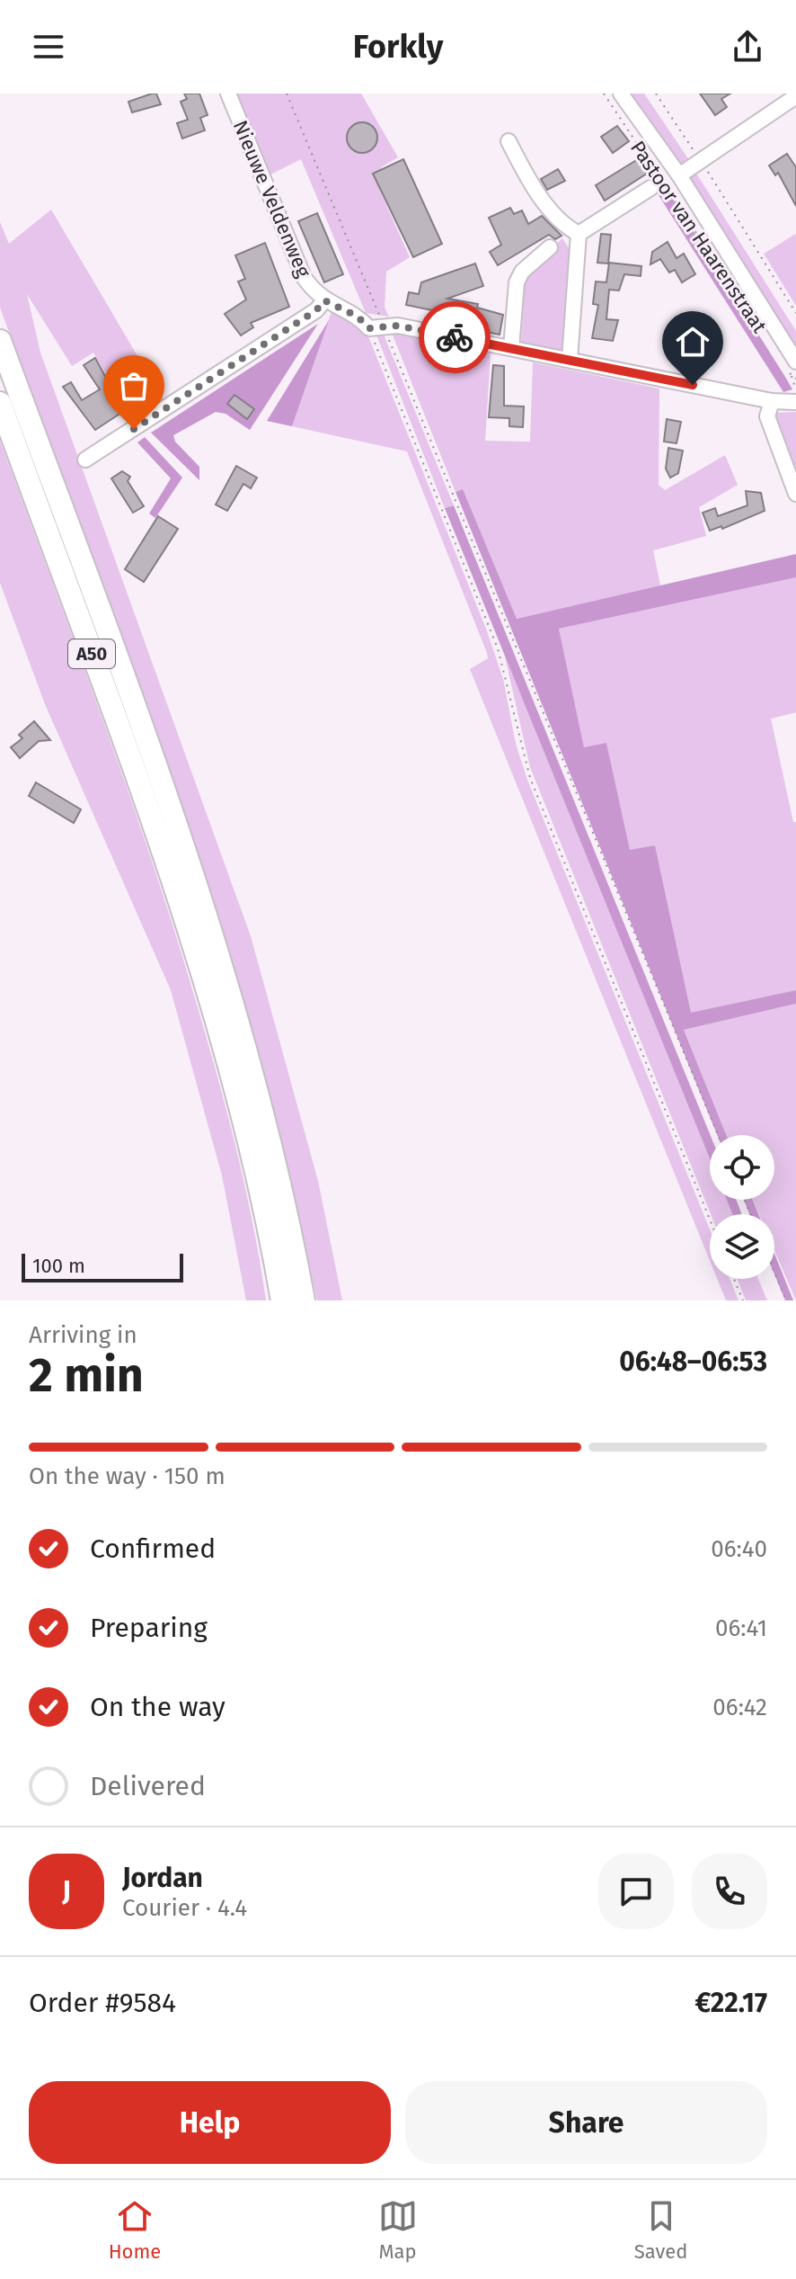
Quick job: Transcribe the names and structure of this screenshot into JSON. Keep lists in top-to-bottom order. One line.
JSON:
{"streets":{"highway":["A50"],"street":["Nieuwe Veldenweg","Pastoor van Haarenstraat"]},"scale_bar":"100 m","page":{"header":"Forkly","scale":"100 m","heading":["2 min","Arriving in","06:48–06:53"],"panel":["Jordan","Courier · 4.4","Order #9584","€22.17"],"bar":"On the way · 150 m","list":[["Confirmed","06:40"],["Preparing","06:41"],["On the way","06:42"],"Delivered"],"round":"J","buttons":["Help","Share"],"tabs":["Home","Map","Saved"]}}
